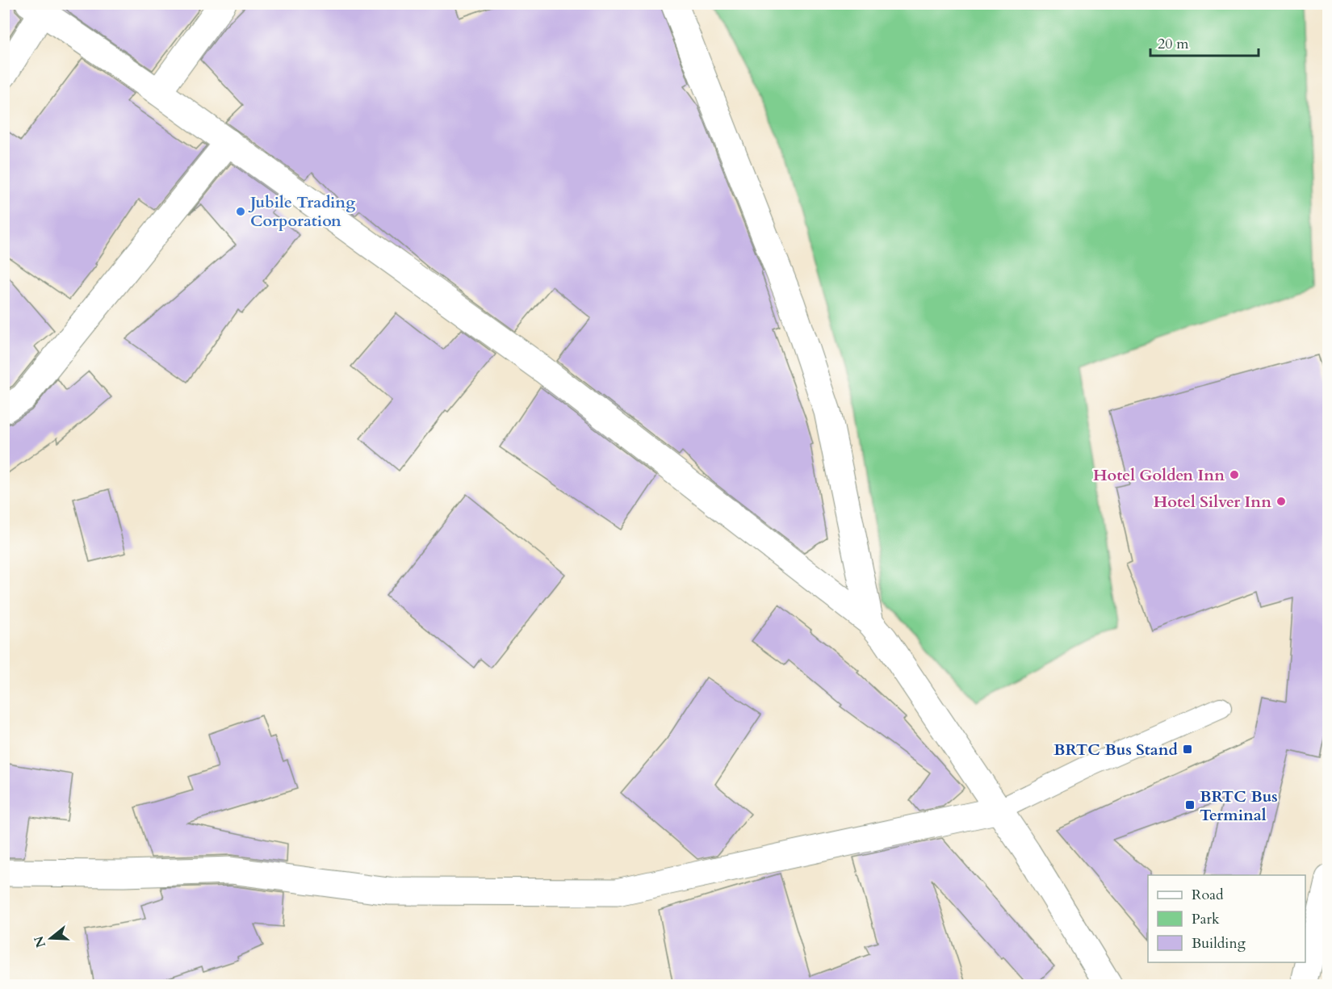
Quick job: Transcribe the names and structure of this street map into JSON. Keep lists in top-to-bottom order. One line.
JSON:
{"places":{"other":["Jubile Trading Corporation","Hotel Golden Inn","Hotel Silver Inn"],"transit":["BRTC Bus Stand","BRTC Bus Terminal"]},"legend":["Road","Park","Building"],"scale_bar":"20 m","north":"left"}
